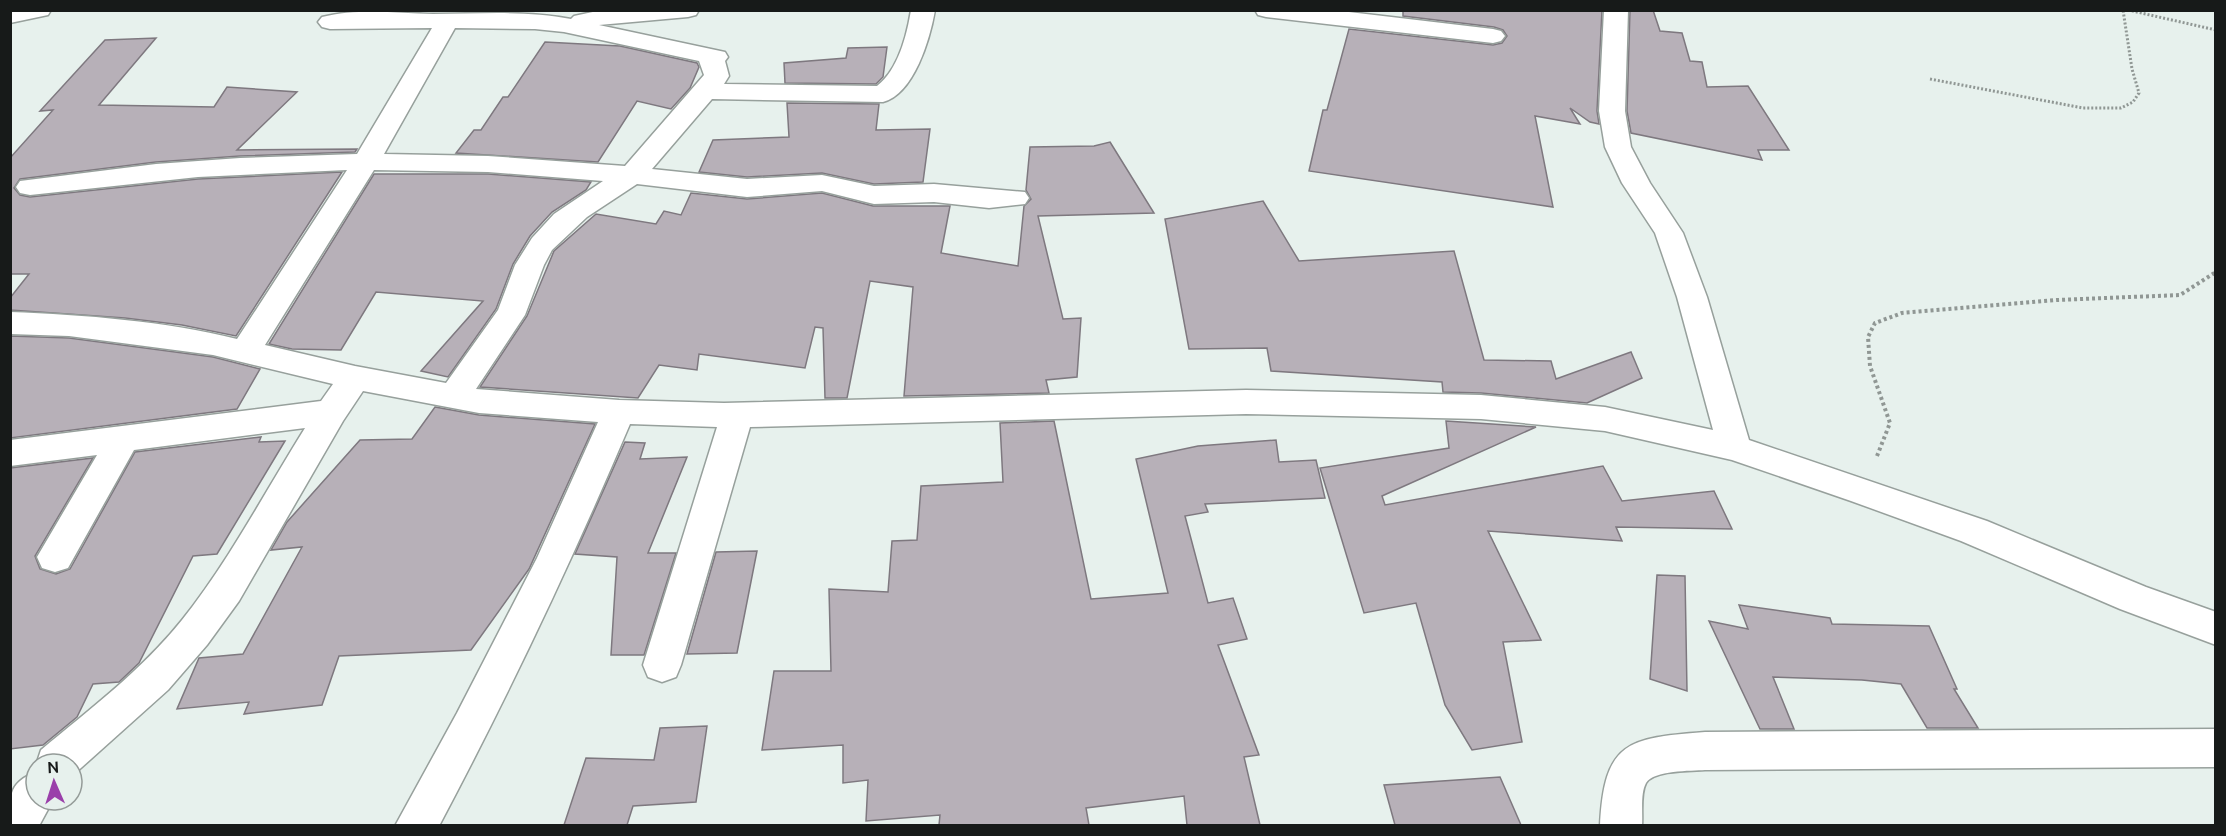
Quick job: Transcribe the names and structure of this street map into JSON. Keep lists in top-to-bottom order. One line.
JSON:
{"north":"top"}
